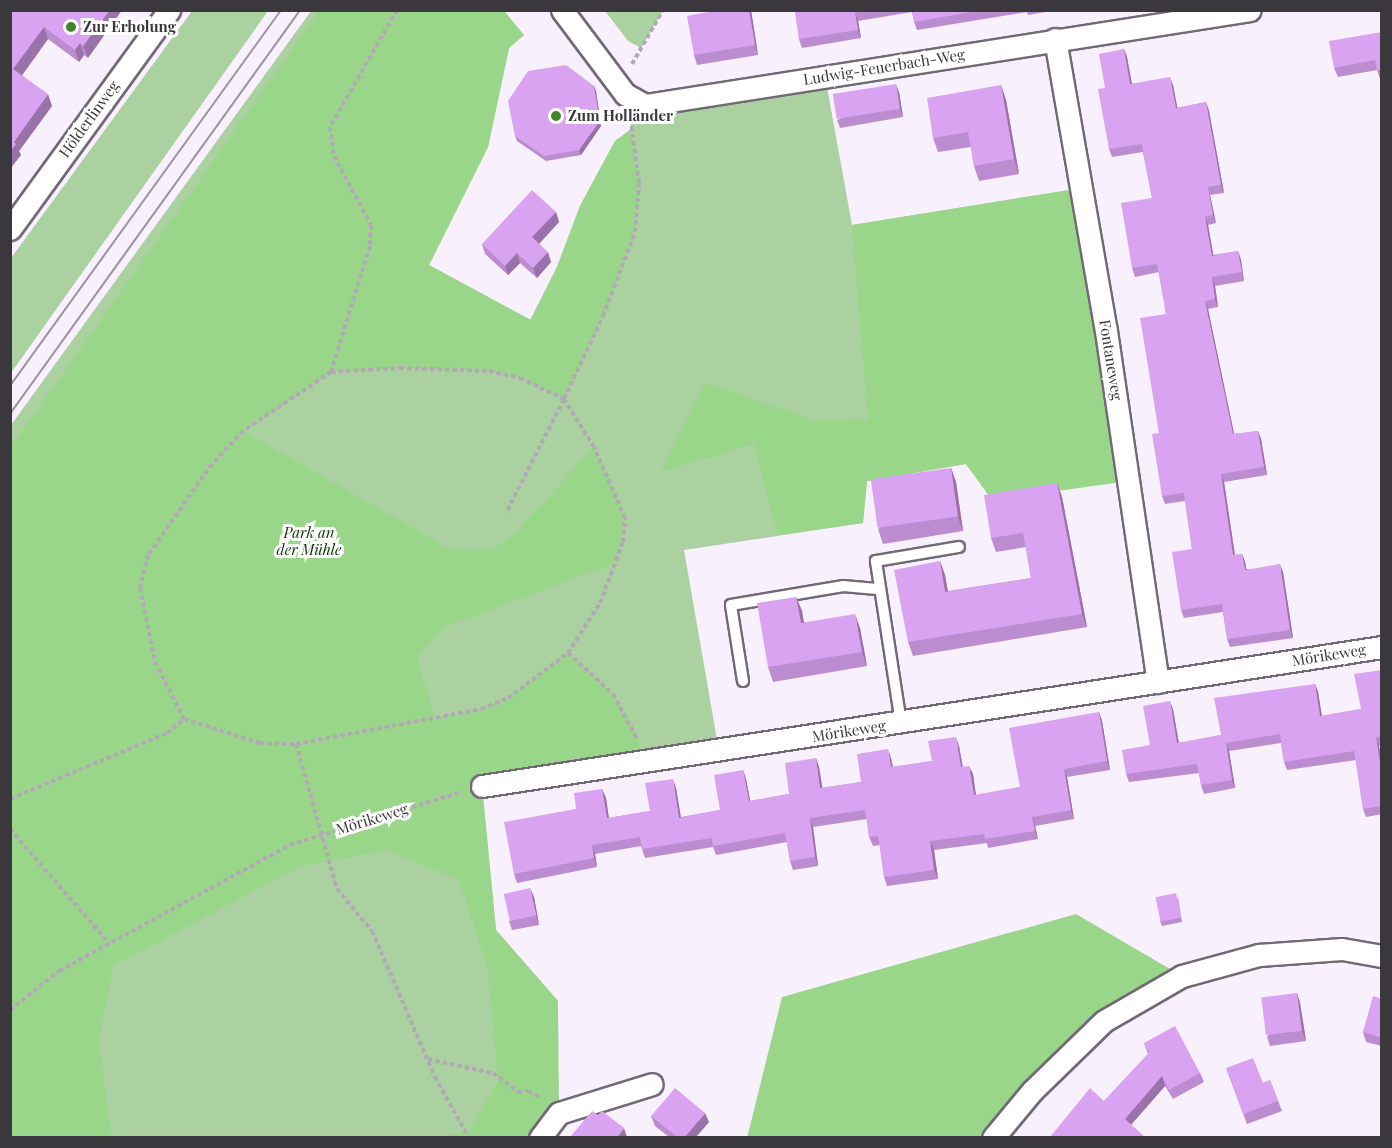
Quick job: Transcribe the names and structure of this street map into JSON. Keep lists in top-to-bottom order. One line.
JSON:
{"streets":{"street":["Ludwig-Feuerbach-Weg","Hölderlinweg","Fontaneweg","Mörikeweg"]},"crossings":[["Ludwig-Feuerbach-Weg","Fontaneweg"],["Fontaneweg","Mörikeweg"]],"parks":["Park an der Mühle"],"places":["Zur Erholung","Zum Holländer"]}
